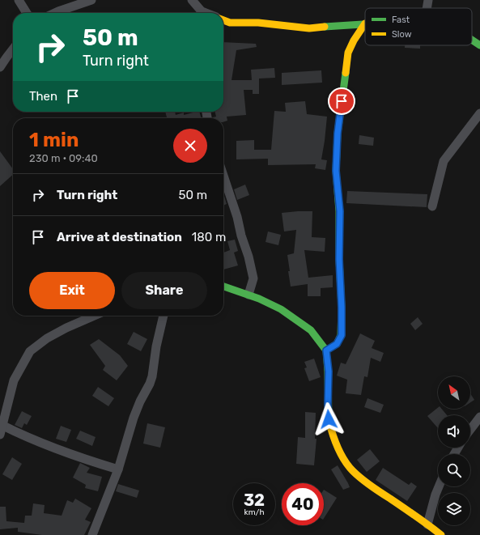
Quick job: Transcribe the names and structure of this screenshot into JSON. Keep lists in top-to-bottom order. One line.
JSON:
{"legend":["Fast","Slow"],"north":"top left","page":{"turn":["50 m","Turn right"],"then":"Then","heading":["1 min","230 m · 09:40"],"list":[{"name":"Turn right","value":"50 m"},{"name":"Arrive at destination","value":"180 m"}],"buttons":["Exit","Share"],"speed":"32 km/h","limit":"40"}}
